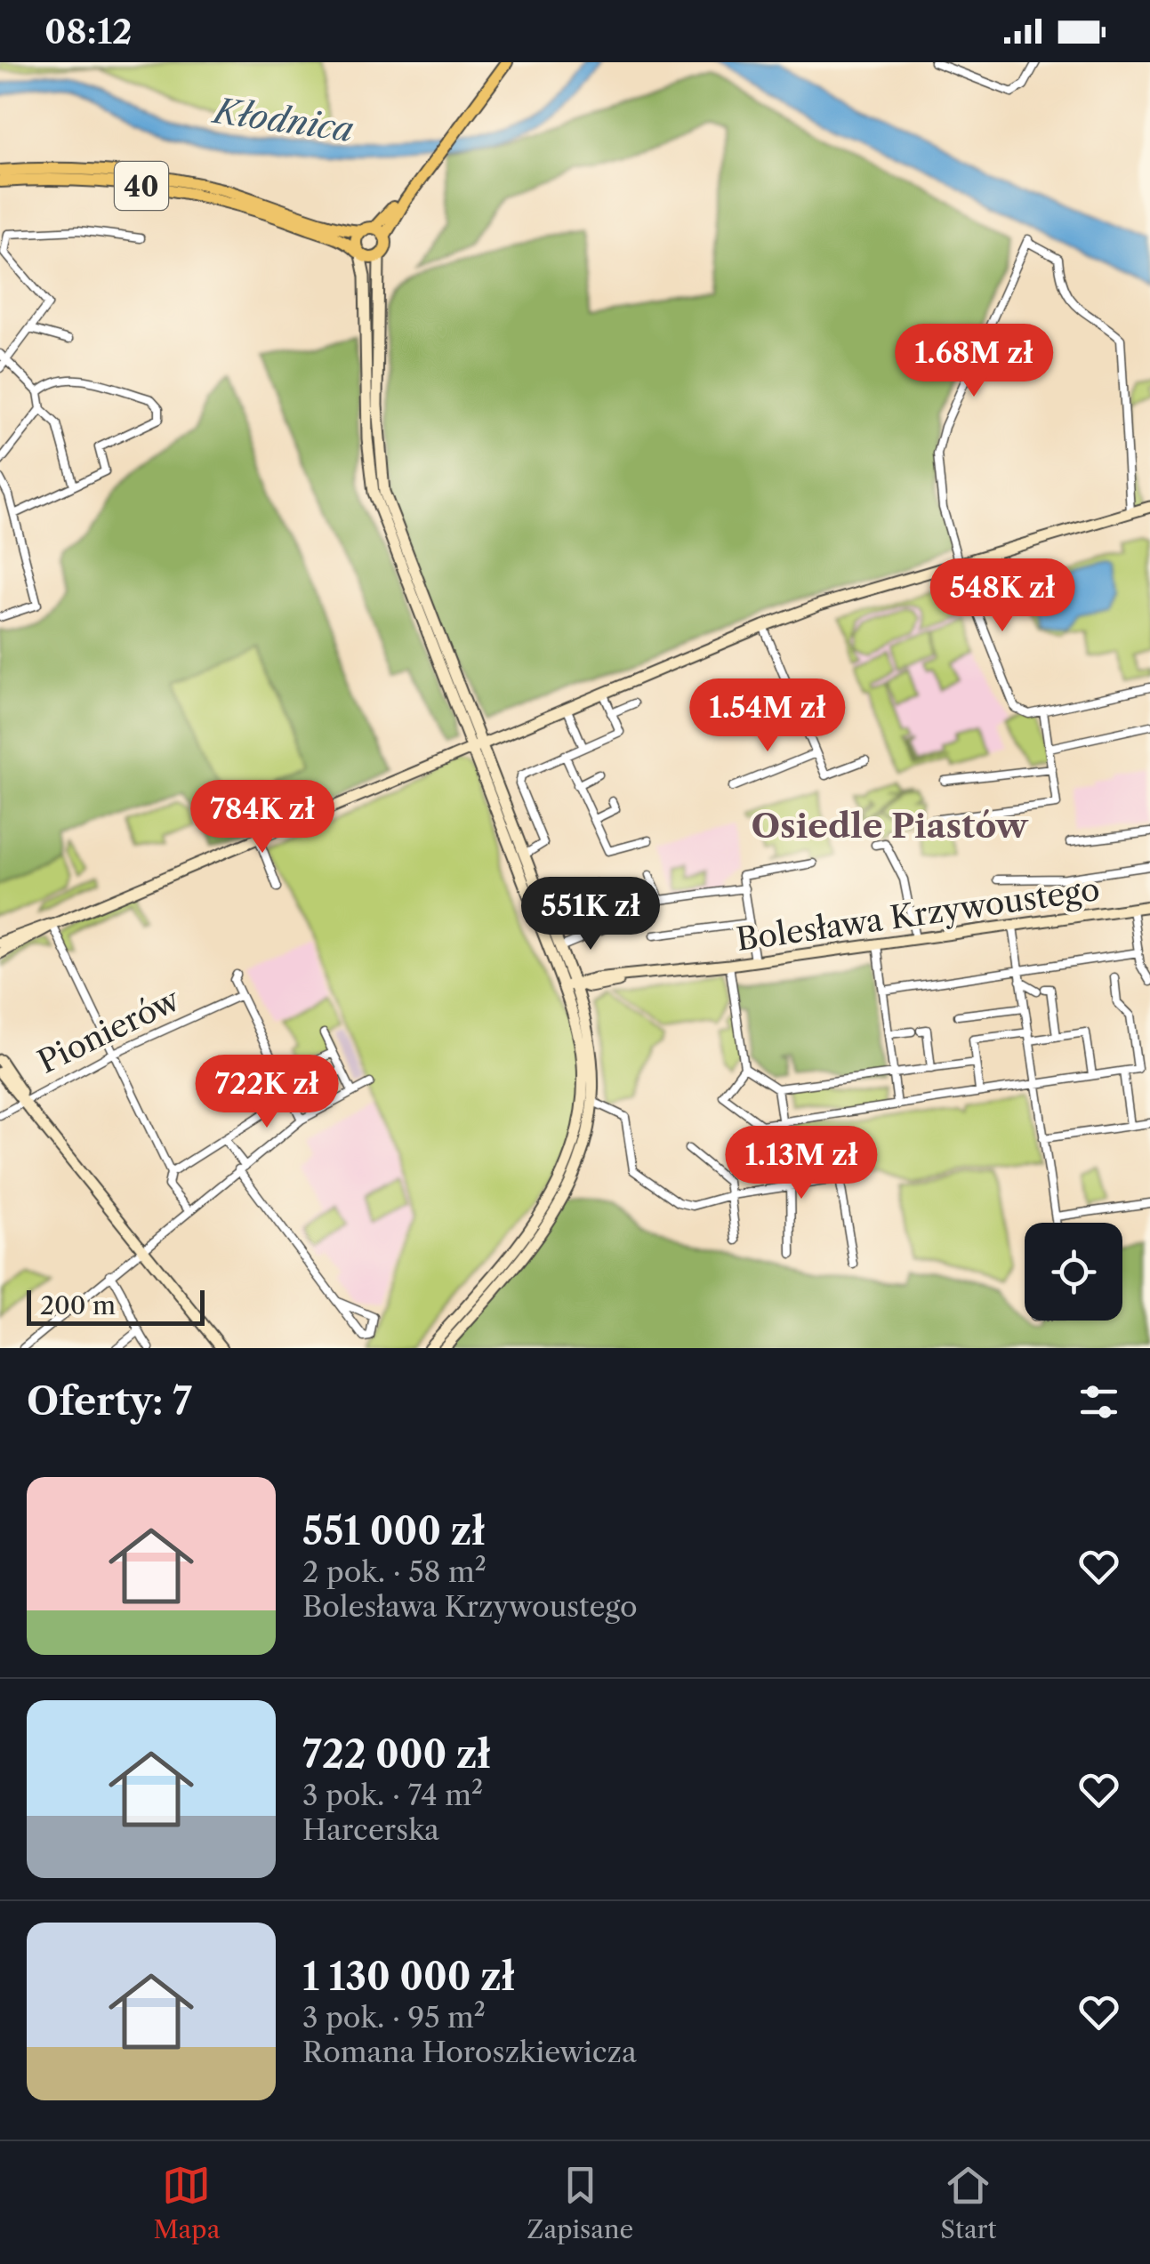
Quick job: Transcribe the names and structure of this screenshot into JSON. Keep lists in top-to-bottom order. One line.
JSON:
{"streets":{"main road":["40"],"street":["Bolesława Krzywoustego","Pionierów"]},"districts":["Osiedle Piastów"],"water":["Kłodnica"],"scale_bar":"200 m","page":{"status":"08:12","price":["1.68M zł","548K zł","1.54M zł","784K zł","551K zł","722K zł","1.13M zł"],"scale":"200 m","heading":"Oferty: 7","list":[{"name":"551 000 zł","note":"2 pok. · 58 m² · Bolesława Krzywoustego"},{"name":"722 000 zł","note":"3 pok. · 74 m² · Harcerska"},{"name":"1 130 000 zł","note":"3 pok. · 95 m² · Romana Horoszkiewicza"}],"tabs":["Mapa","Zapisane","Start"]}}
